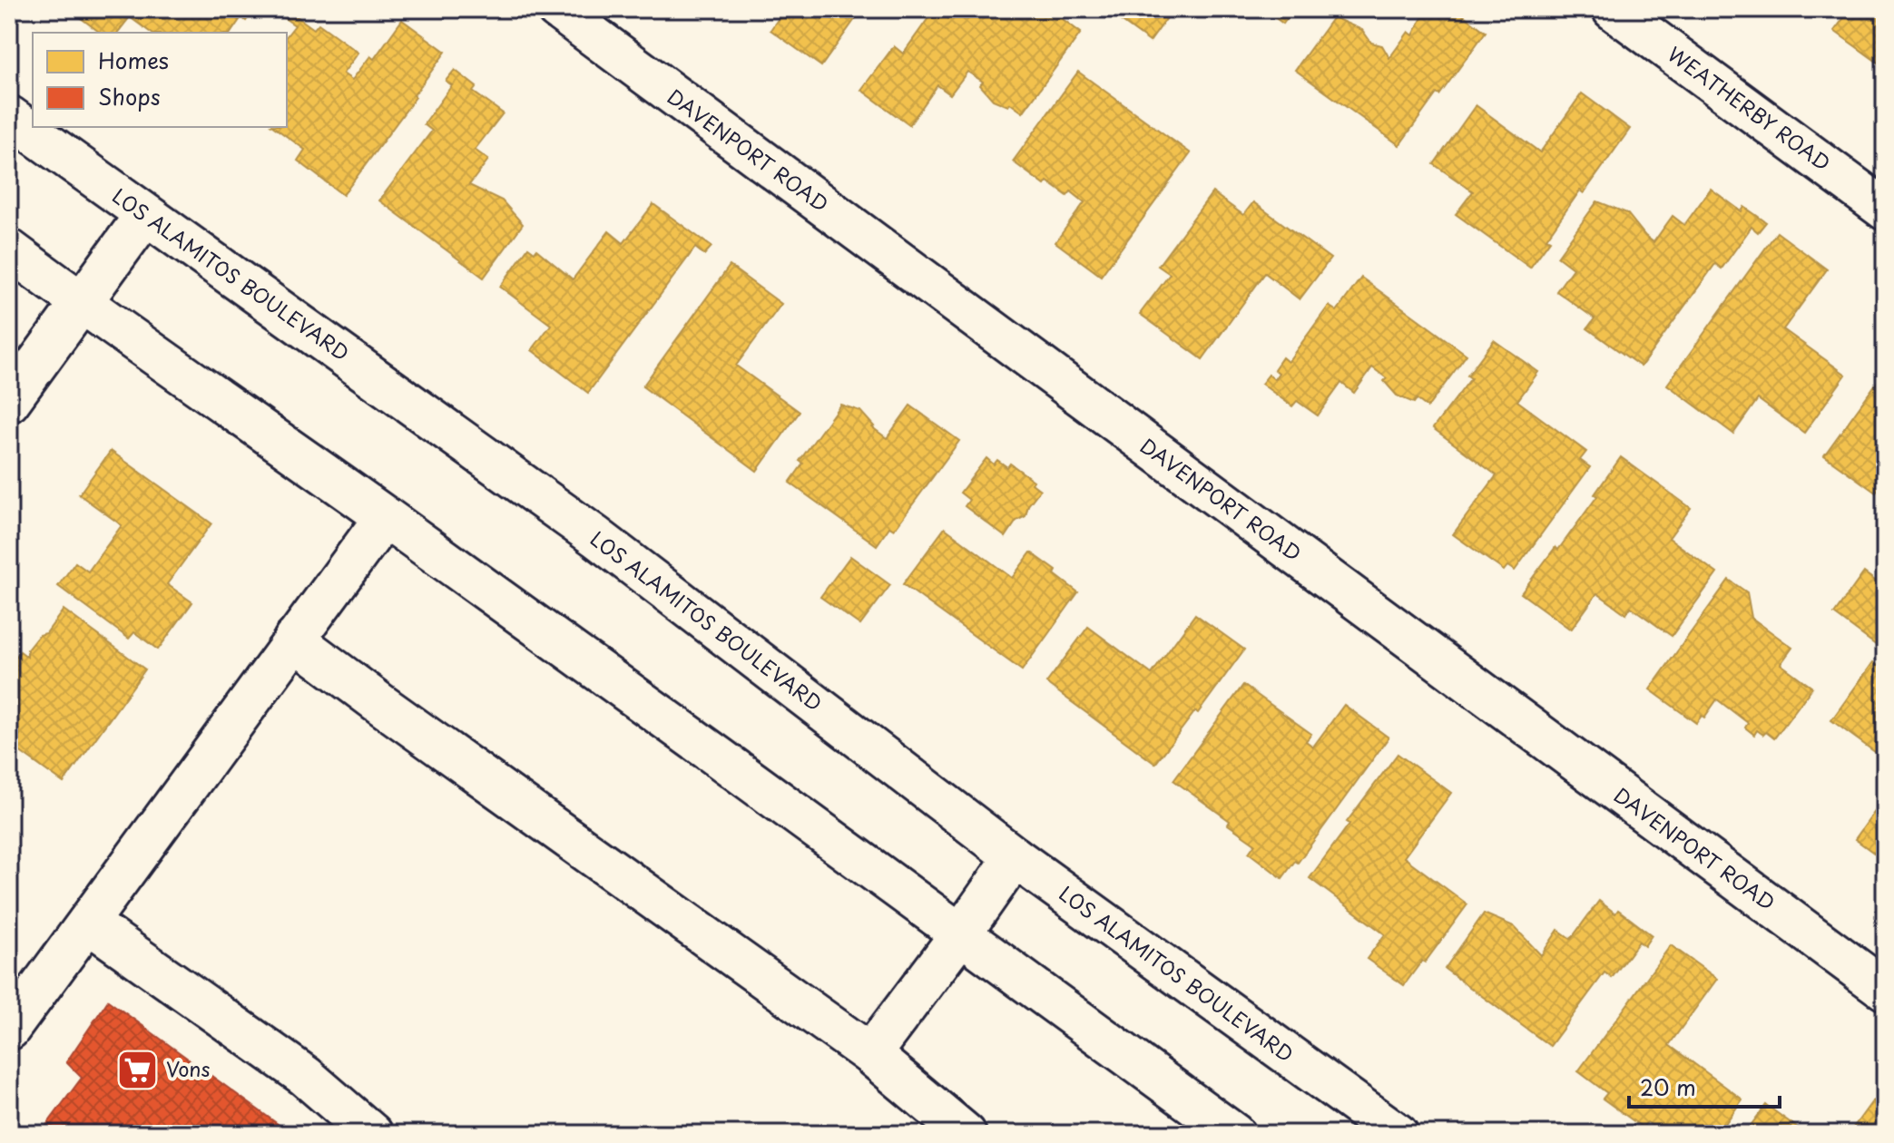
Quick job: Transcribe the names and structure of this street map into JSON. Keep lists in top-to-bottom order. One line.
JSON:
{"streets":{"main road":["WEATHERBY ROAD","DAVENPORT ROAD","LOS ALAMITOS BOULEVARD"]},"places":{"supermarket":["Vons"]},"legend":["Homes","Shops"],"scale_bar":"20 m"}
